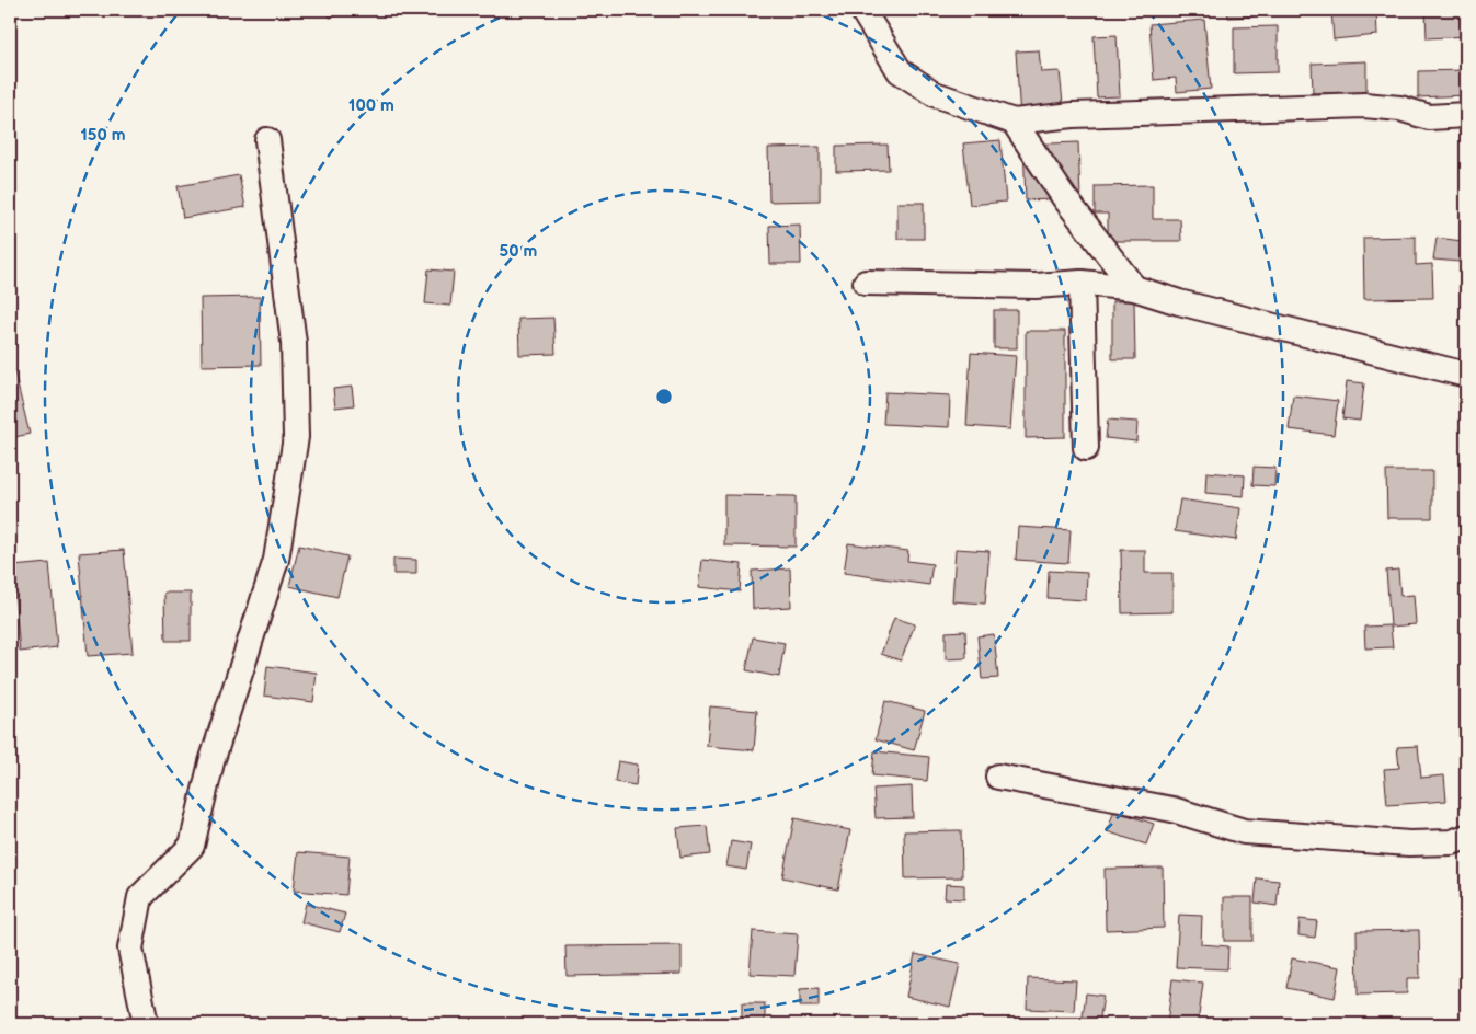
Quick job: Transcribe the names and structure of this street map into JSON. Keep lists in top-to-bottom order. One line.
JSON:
{"rings":["100 m","150 m","50 m"]}
